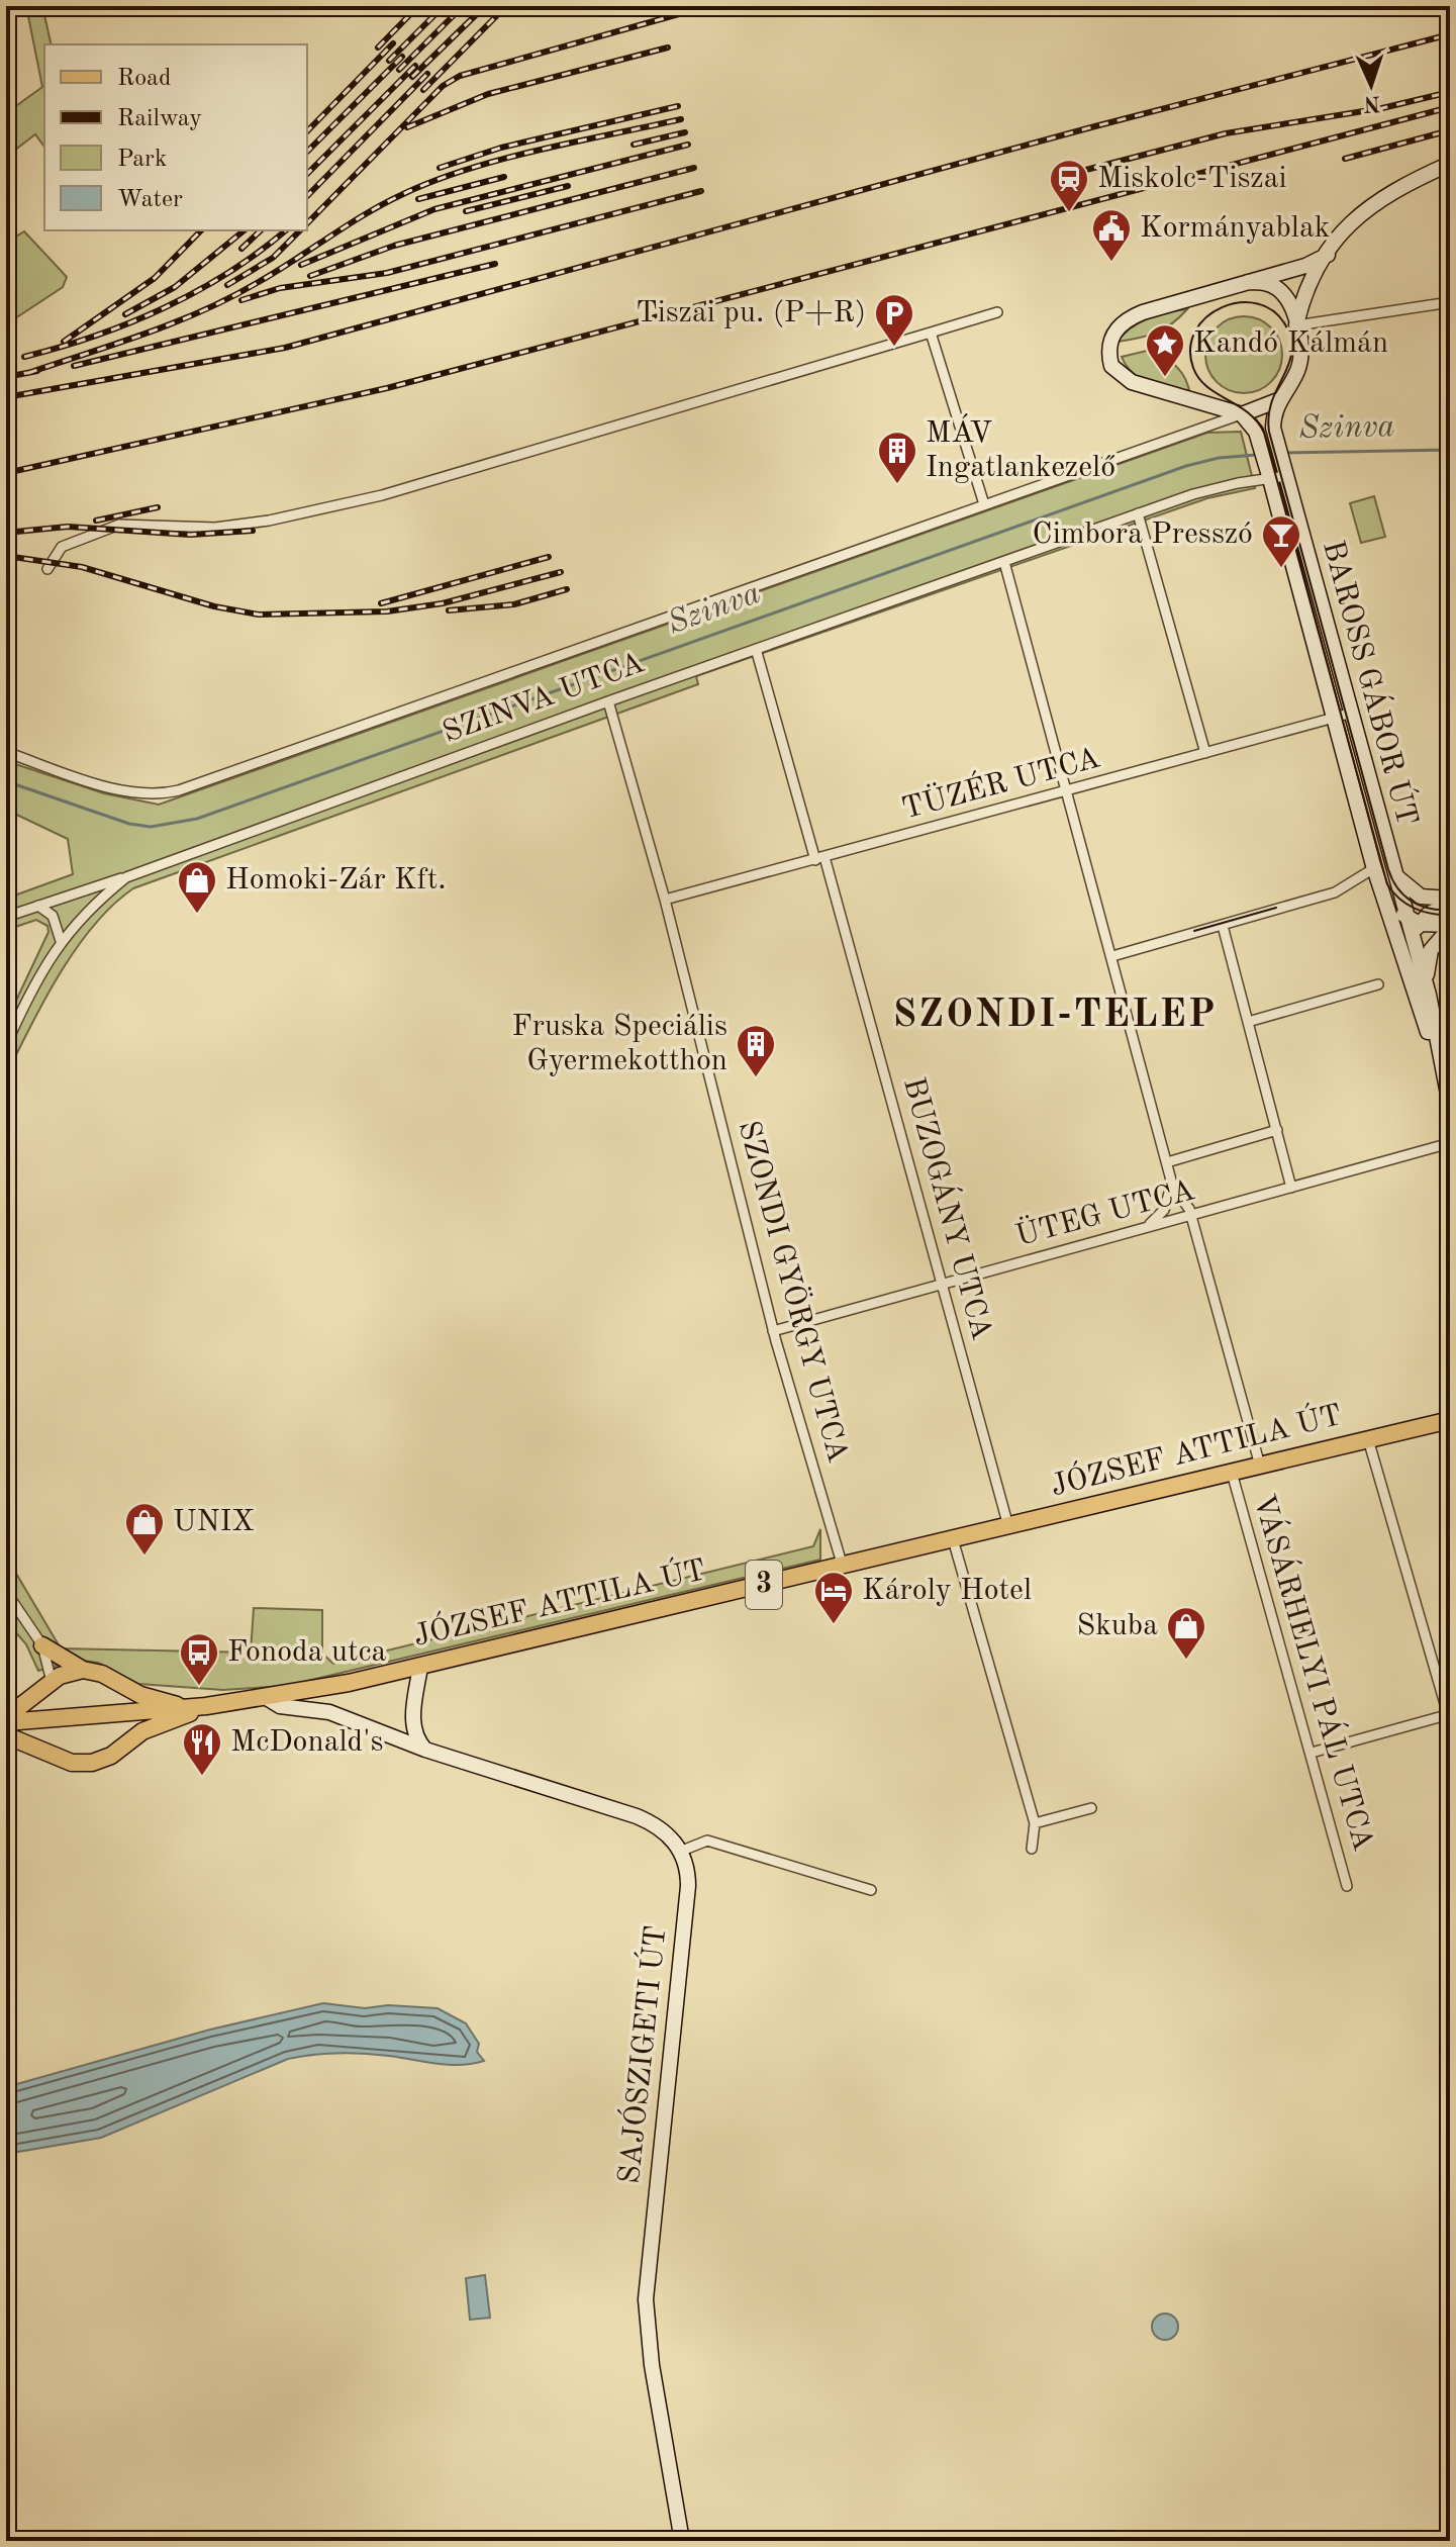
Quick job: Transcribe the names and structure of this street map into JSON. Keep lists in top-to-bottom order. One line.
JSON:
{"streets":{"main road":["JÓZSEF ATTILA ÚT","3"],"street":["BAROSS GÁBOR ÚT","SZINVA UTCA","TÜZÉR UTCA","BUZOGÁNY UTCA","ÜTEG UTCA","SZONDI GYÖRGY UTCA","VÁSÁRHELYI PÁL UTCA","SAJÓSZIGETI ÚT"]},"crossings":[["BAROSS GÁBOR ÚT","SZINVA UTCA"],["BAROSS GÁBOR ÚT","TÜZÉR UTCA"],["SZINVA UTCA","BUZOGÁNY UTCA"],["SZINVA UTCA","SZONDI GYÖRGY UTCA"],["TÜZÉR UTCA","BUZOGÁNY UTCA"],["TÜZÉR UTCA","SZONDI GYÖRGY UTCA"],["BUZOGÁNY UTCA","ÜTEG UTCA"],["BUZOGÁNY UTCA","JÓZSEF ATTILA ÚT"],["ÜTEG UTCA","SZONDI GYÖRGY UTCA"],["SZONDI GYÖRGY UTCA","JÓZSEF ATTILA ÚT"],["JÓZSEF ATTILA ÚT","VÁSÁRHELYI PÁL UTCA"]],"districts":["SZONDI-TELEP"],"water":["Szinva"],"places":{"station":["Miskolc-Tiszai"],"public building":["Kormányablak"],"parking":["Tiszai pu. (P+R)"],"place":["Kandó Kálmán"],"building":["MÁV Ingatlankezelő","Fruska Speciális Gyermekotthon"],"bar":["Cimbora Presszó"],"shop":["Homoki-Zár Kft.","UNIX","Skuba"],"hotel":["Károly Hotel"],"bus stop":["Fonoda utca"],"restaurant":["McDonald's"]},"legend":["Road","Railway","Park","Water"],"north":"bottom"}
